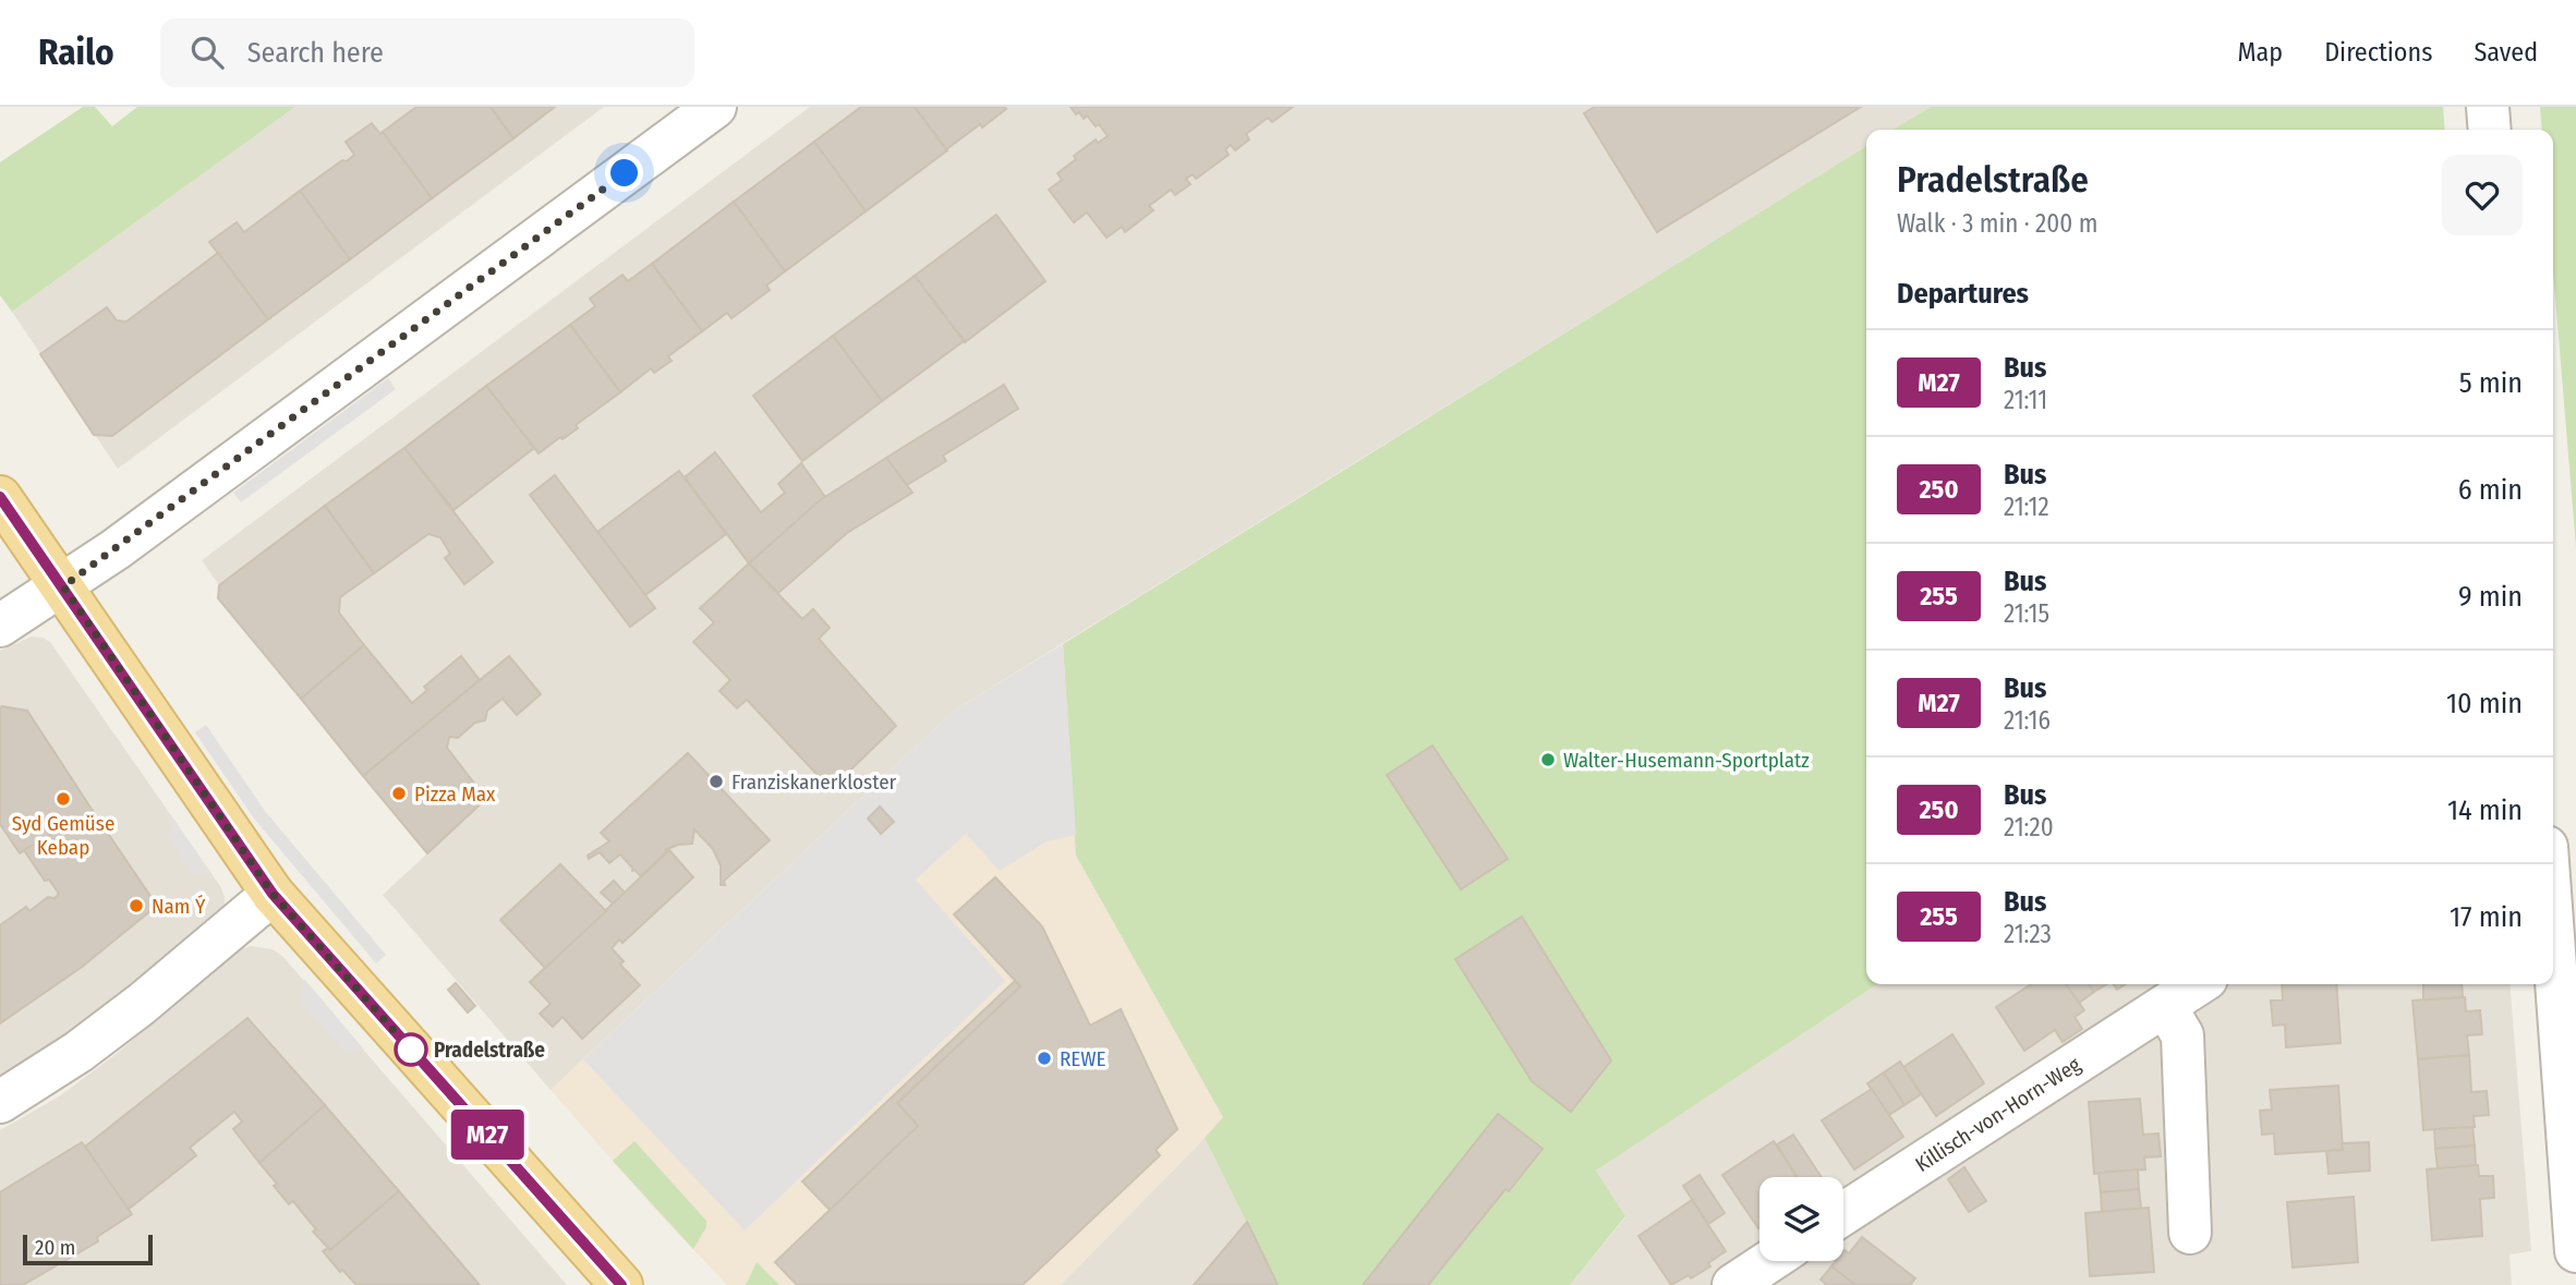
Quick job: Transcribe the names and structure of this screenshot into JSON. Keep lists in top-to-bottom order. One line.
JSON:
{"streets":{"street":["Killisch-von-Horn-Weg"]},"places":["Walter-Husemann-Sportplatz","Franziskanerkloster","Pizza Max","Syd Gemüse Kebap","Nam Ý","Pradelstraße","REWE"],"lines":["bus line M27"],"scale_bar":"20 m","page":{"header":"Railo","search":"Search here","nav":["Map","Directions","Saved"],"on_map":"M27","heading":[["Pradelstraße","Walk · 3 min · 200 m"],"Departures"],"list":[{"mark":"M27","name":"Bus","note":"21:11","value":"5 min"},{"mark":"250","name":"Bus","note":"21:12","value":"6 min"},{"mark":"255","name":"Bus","note":"21:15","value":"9 min"},{"mark":"M27","name":"Bus","note":"21:16","value":"10 min"},{"mark":"250","name":"Bus","note":"21:20","value":"14 min"},{"mark":"255","name":"Bus","note":"21:23","value":"17 min"}],"scale":"20 m"}}
